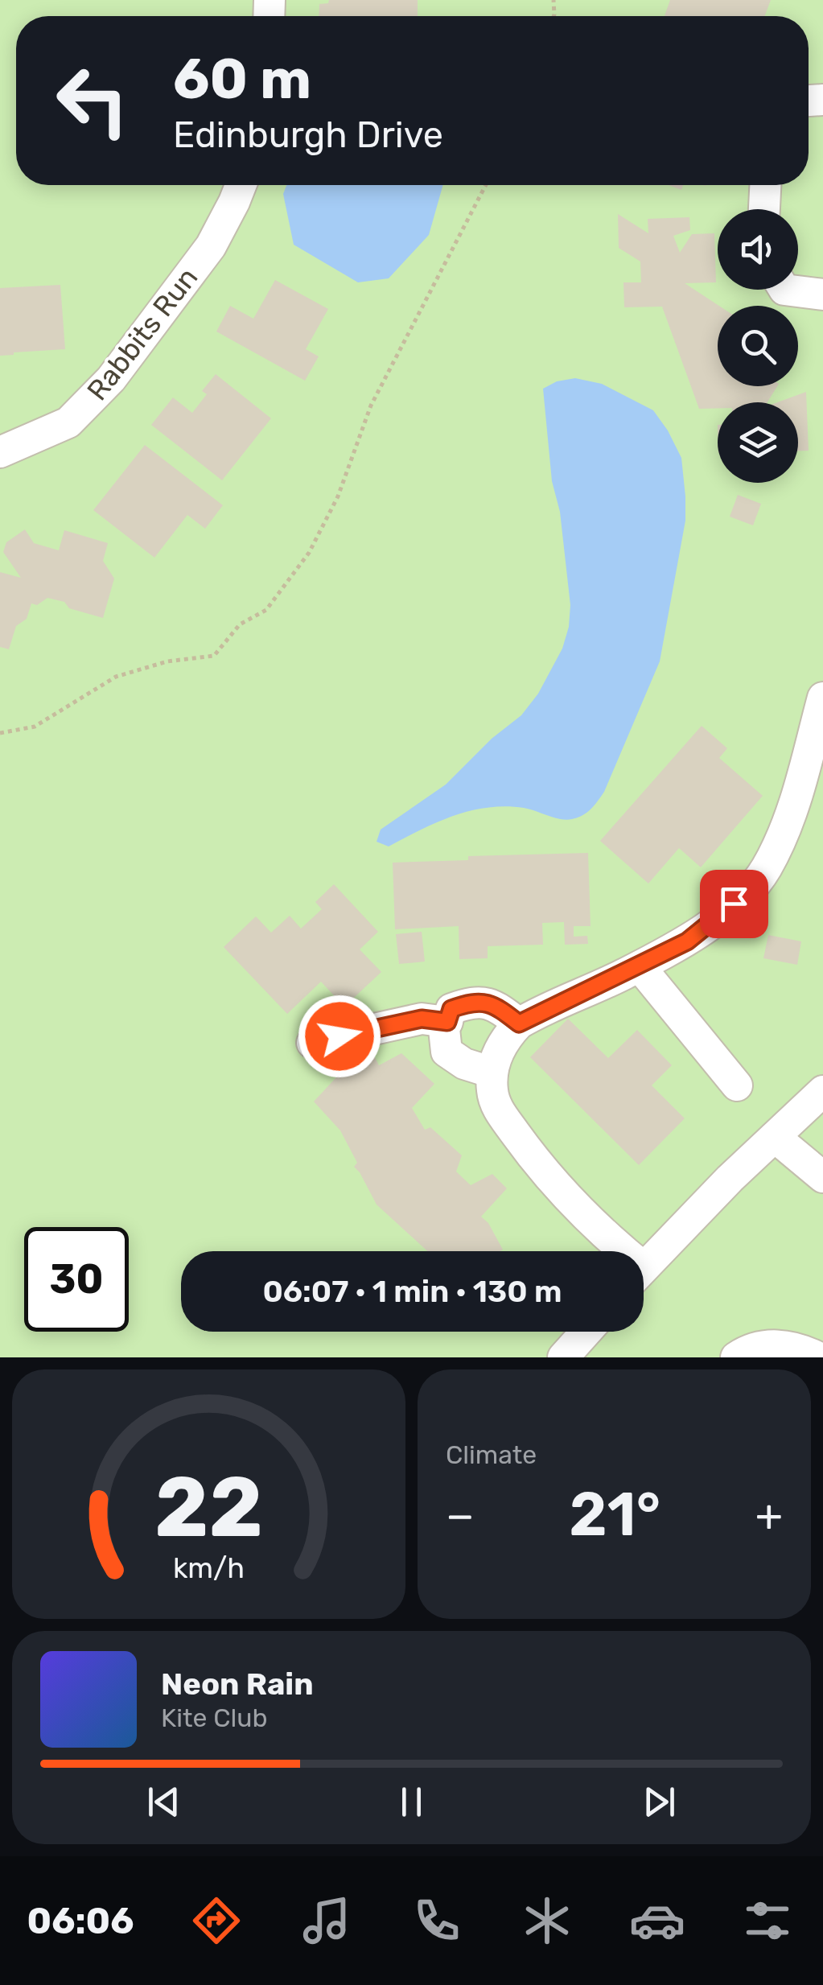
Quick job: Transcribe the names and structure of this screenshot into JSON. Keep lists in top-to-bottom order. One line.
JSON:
{"streets":{"street":["Rabbits Run"]},"page":{"turn":["60 m","Edinburgh Drive"],"limit":"30","trip":"06:07 · 1 min · 130 m","tile":"Climate","heat":["−","21°","+"],"song":["Neon Rain","Kite Club"],"tabs":"06:06","gauge":["22","km/h"]}}
